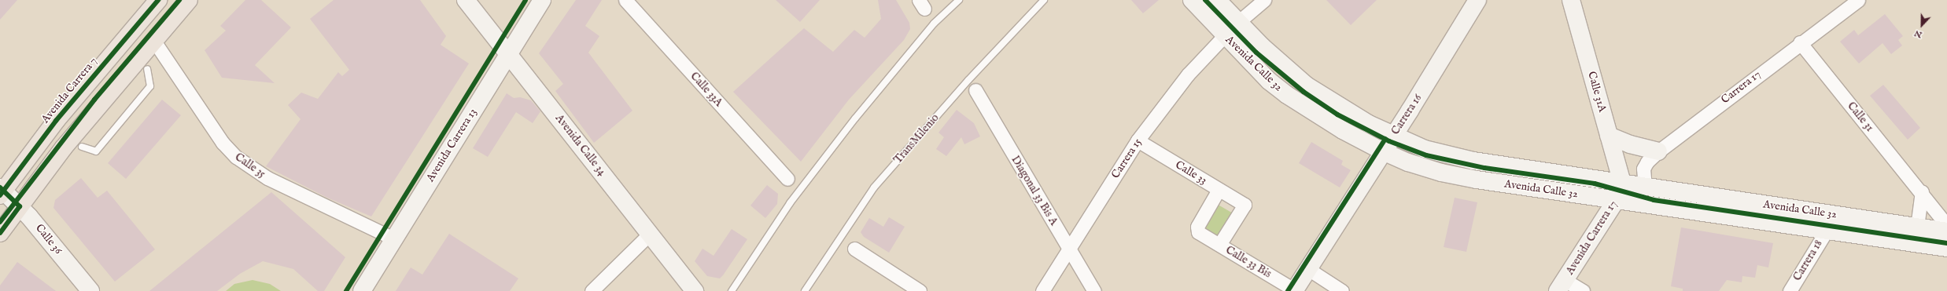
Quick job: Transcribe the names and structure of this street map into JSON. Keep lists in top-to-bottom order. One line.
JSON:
{"streets":{"main road":["Avenida Calle 32","Avenida Carrera 7","Calle 31A","Carrera 16","Avenida Carrera 13","Avenida Calle 34","Avenida Carrera 17","Calle 36"],"street":["Carrera 17","Calle 33A","Calle 31","Carrera 15","Calle 35","Calle 33","Diagonal 33 Bis A","Carrera 18","Calle 33 Bis"],"lane":["TransMilenio"]},"crossings":[["Avenida Calle 32","Carrera 17"],["Avenida Calle 32","Calle 31A"],["Avenida Calle 32","Carrera 16"],["Avenida Calle 32","Carrera 15"],["Avenida Calle 32","Avenida Carrera 17"],["Avenida Calle 32","Carrera 18"],["Carrera 17","Calle 31"],["Avenida Carrera 7","Calle 36"],["Calle 31A","Avenida Carrera 17"],["Carrera 16","Calle 33 Bis"],["Avenida Carrera 13","Avenida Calle 34"],["Avenida Carrera 13","Calle 35"],["Carrera 15","Calle 33"],["Carrera 15","Diagonal 33 Bis A"],["Calle 33","Calle 33 Bis"]],"north":"bottom"}
